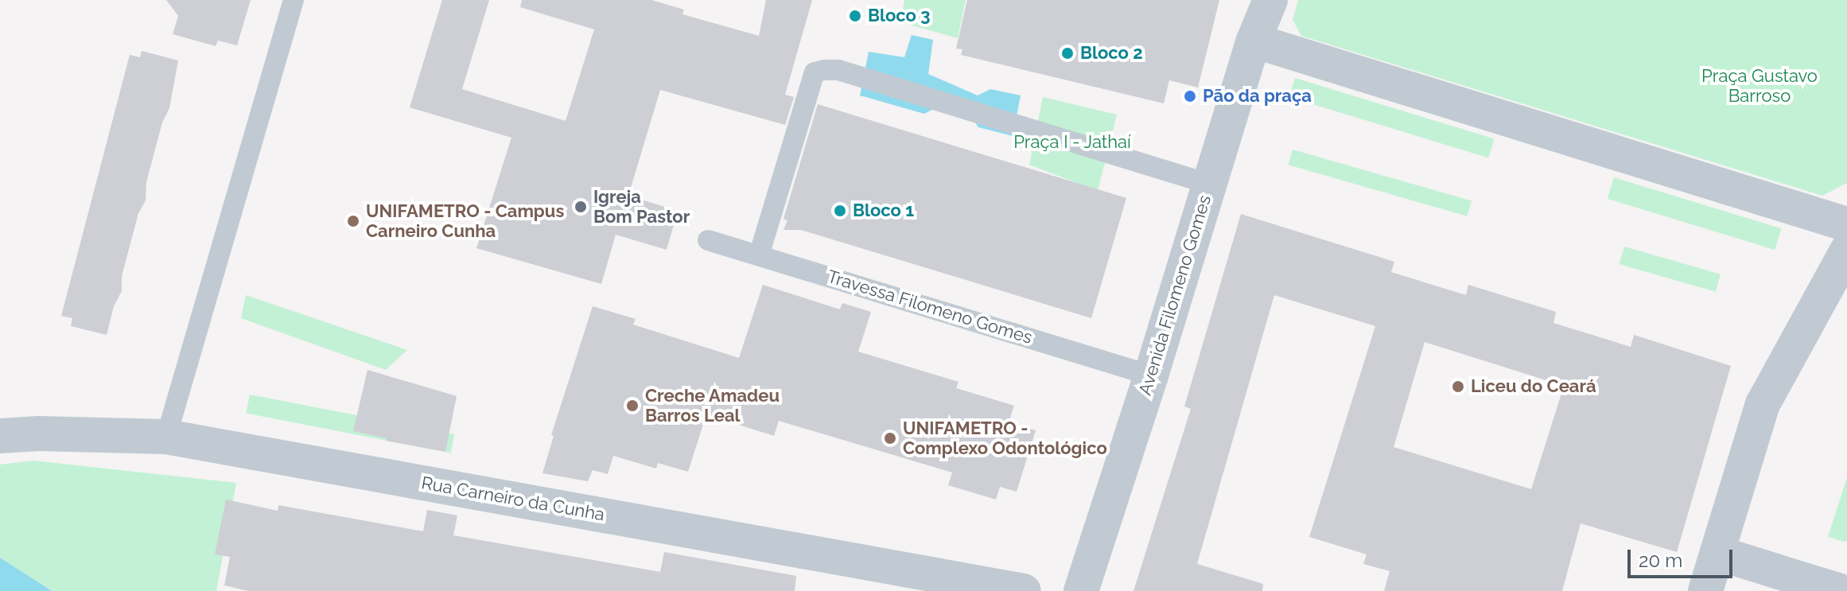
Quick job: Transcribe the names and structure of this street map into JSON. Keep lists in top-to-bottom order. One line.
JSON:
{"streets":{"street":["Avenida Filomeno Gomes","Rua Carneiro da Cunha"],"lane":["Travessa Filomeno Gomes"]},"crossings":[["Avenida Filomeno Gomes","Travessa Filomeno Gomes"]],"parks":["Praça Gustavo Barroso","Praça I - Jathaí"],"places":["Bloco 3","Bloco 2","Pão da praça","Igreja Bom Pastor","Bloco 1","UNIFAMETRO - Campus Carneiro Cunha","Liceu do Ceará","Creche Amadeu Barros Leal","UNIFAMETRO - Complexo Odontológico"],"scale_bar":"20 m"}
